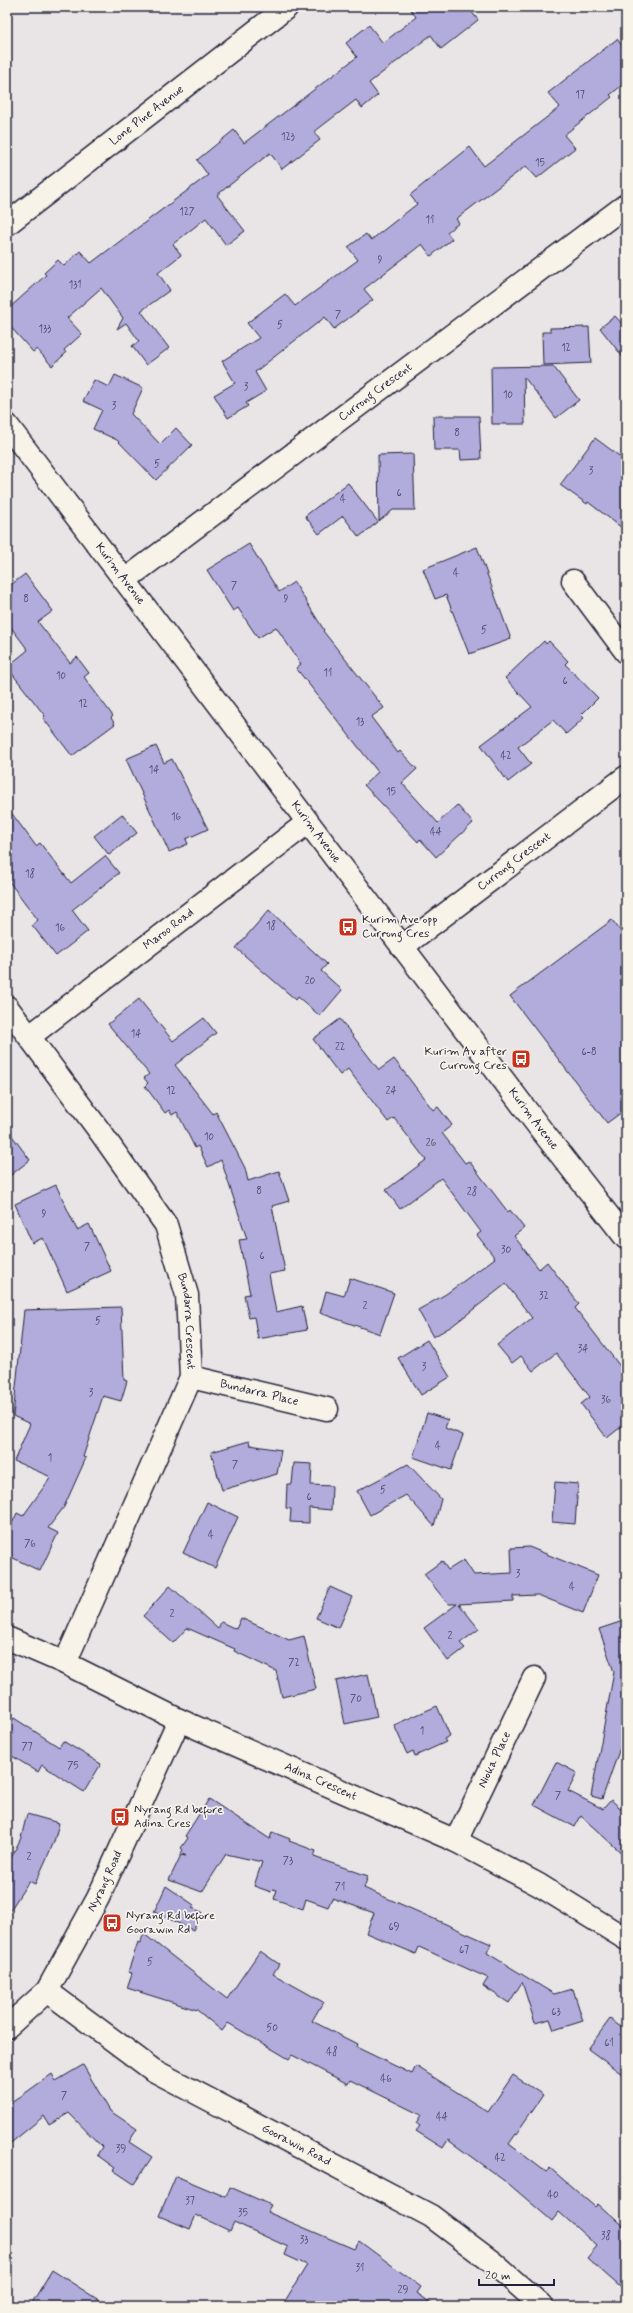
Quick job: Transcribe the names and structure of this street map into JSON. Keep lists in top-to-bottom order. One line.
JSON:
{"streets":{"street":["Lone Pine Avenue","Currong Crescent","Kurim Avenue","Maroo Road","Bundarra Crescent","Bundarra Place","Nioka Place","Adina Crescent","Nyrang Road","Goorawin Road"]},"crossings":[["Currong Crescent","Kurim Avenue"],["Kurim Avenue","Maroo Road"],["Maroo Road","Bundarra Crescent"],["Bundarra Crescent","Bundarra Place"],["Bundarra Crescent","Adina Crescent"],["Nioka Place","Adina Crescent"],["Adina Crescent","Nyrang Road"],["Nyrang Road","Goorawin Road"]],"places":{"bus stop":["Kurim Ave opp Currong Cres","Kurim Av after Currong Cres","Nyrang Rd before Adina Cres","Nyrang Rd before Goorawin Rd"]},"house_numbers":["17","123","15","127","11","9","131","7","5","133","12","3","10","3","8","5","3","6","4","4","7","8","9","5","11","10","6","12","13","42","14","15","16","44","18","18","16","20","14","22","6-8","12","24","10","26","8","28","9","7","30","6","32","2","5","34","3","3","36","4","1","7","5","6","4","76","3","4","2","2","72","70","1","77","75","7","2","73","71","69","67","5","63","50","61","48","46","7","44","39","42","40","37","35","38","33","31","29"],"scale_bar":"20 m"}
